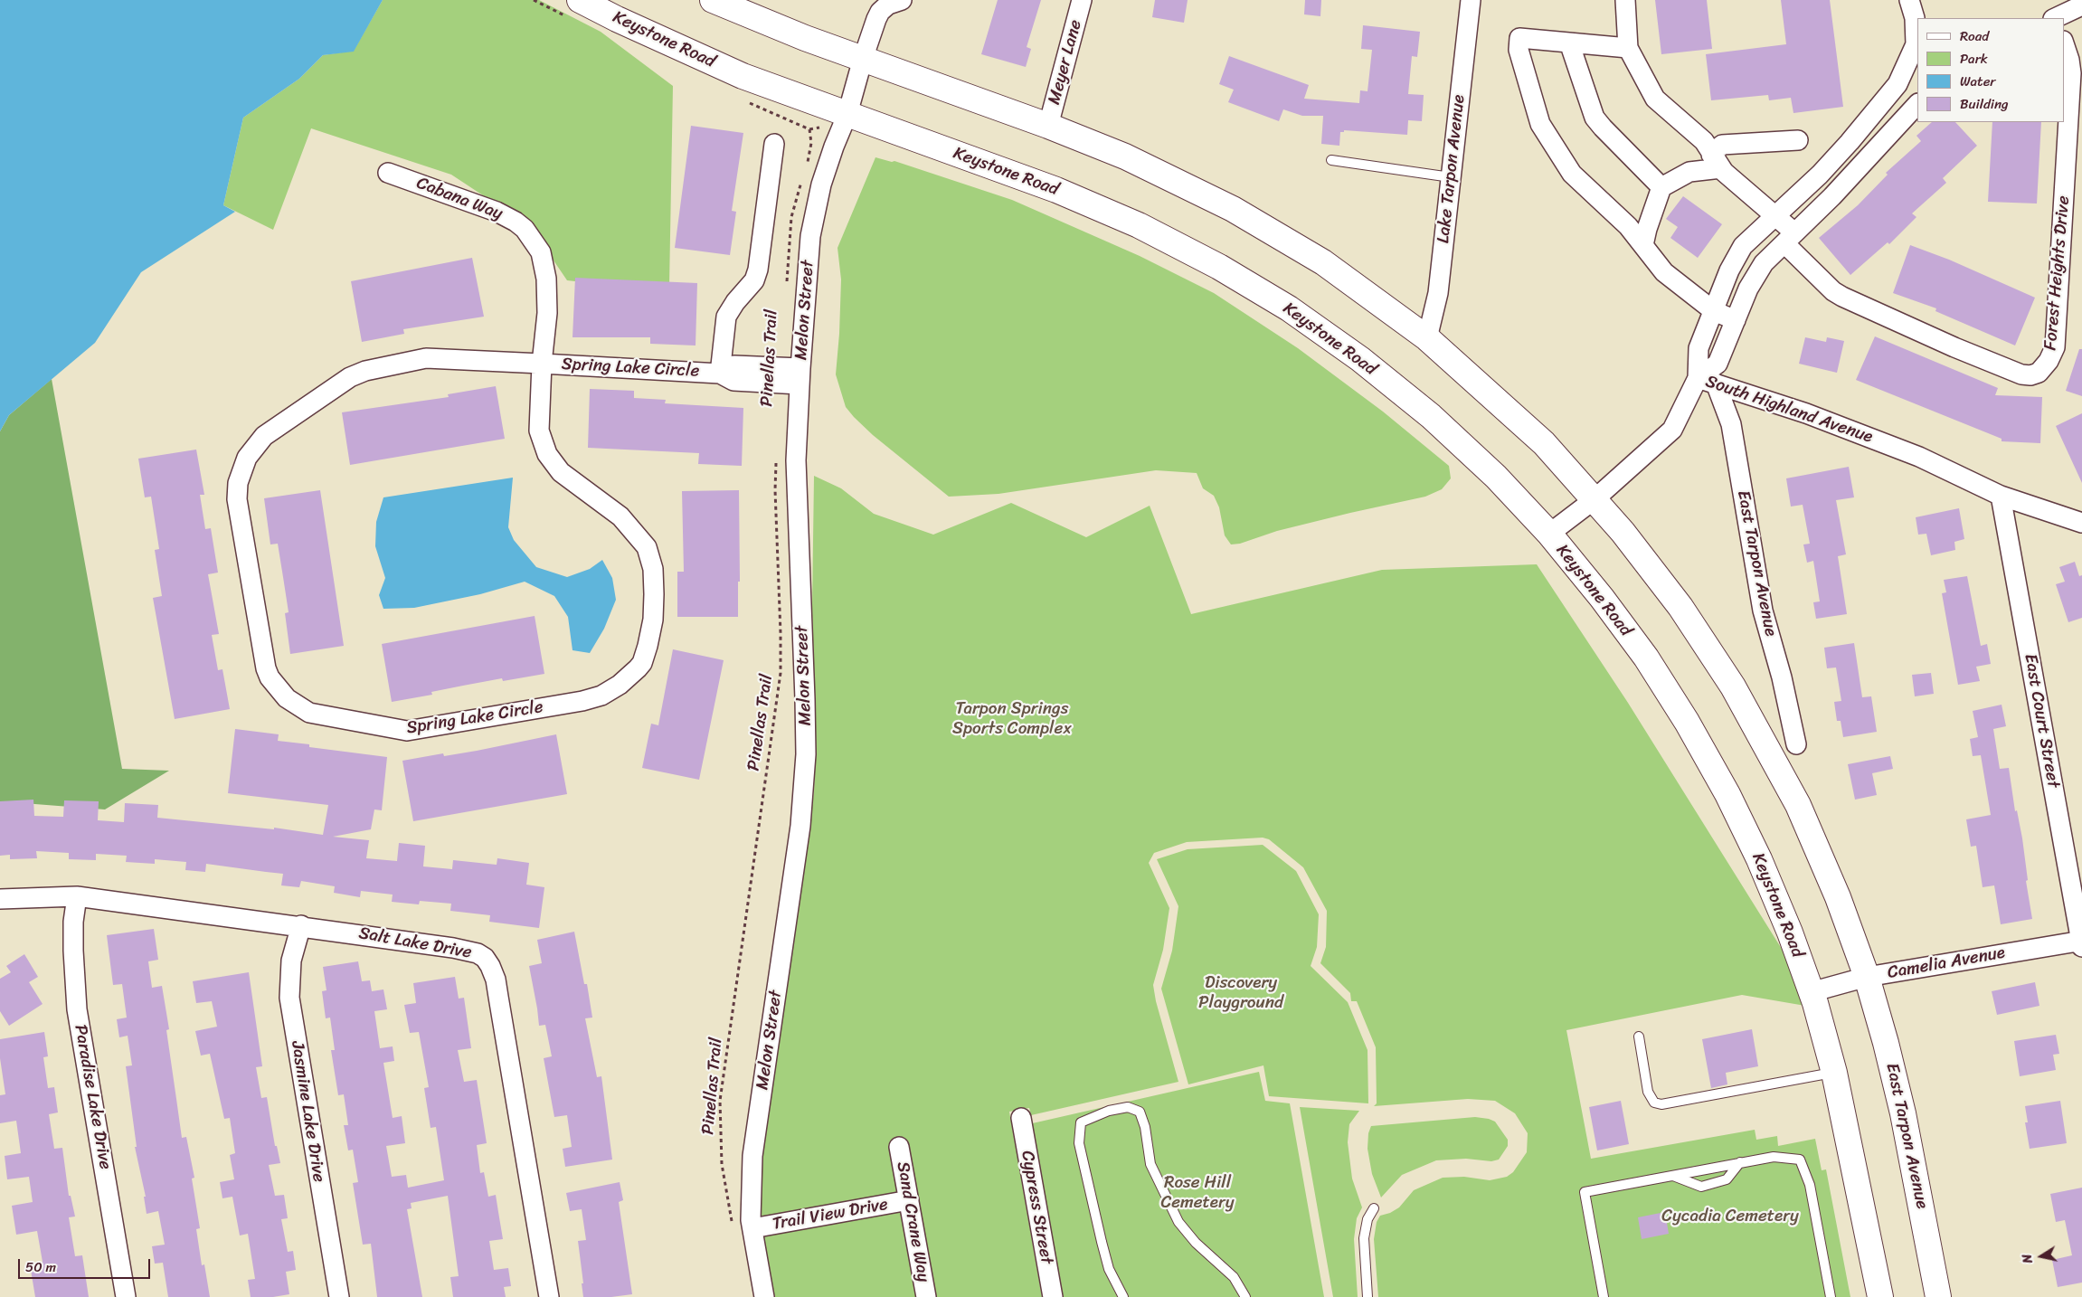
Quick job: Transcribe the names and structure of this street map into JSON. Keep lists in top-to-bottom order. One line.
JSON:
{"streets":{"main road":["Keystone Road","East Tarpon Avenue"],"street":["Meyer Lane","Lake Tarpon Avenue","Cabana Way","Forest Heights Drive","Melon Street","Spring Lake Circle","South Highland Avenue","East Court Street","Salt Lake Drive","Camelia Avenue","Paradise Lake Drive","Jasmine Lake Drive","Cypress Street","Trail View Drive","Sand Crane Way"],"path":["Pinellas Trail"]},"crossings":[["Keystone Road","Melon Street"],["Keystone Road","South Highland Avenue"],["Keystone Road","Camelia Avenue"],["Cabana Way","Spring Lake Circle"],["Melon Street","Spring Lake Circle"],["Melon Street","Trail View Drive"],["South Highland Avenue","East Tarpon Avenue"],["South Highland Avenue","East Court Street"],["East Tarpon Avenue","Camelia Avenue"],["East Court Street","Camelia Avenue"],["Salt Lake Drive","Paradise Lake Drive"],["Salt Lake Drive","Jasmine Lake Drive"],["Trail View Drive","Sand Crane Way"]],"parks":["Tarpon Springs Sports Complex","Discovery Playground","Rose Hill Cemetery","Cycadia Cemetery"],"legend":["Road","Park","Water","Building"],"scale_bar":"50 m","north":"left"}
